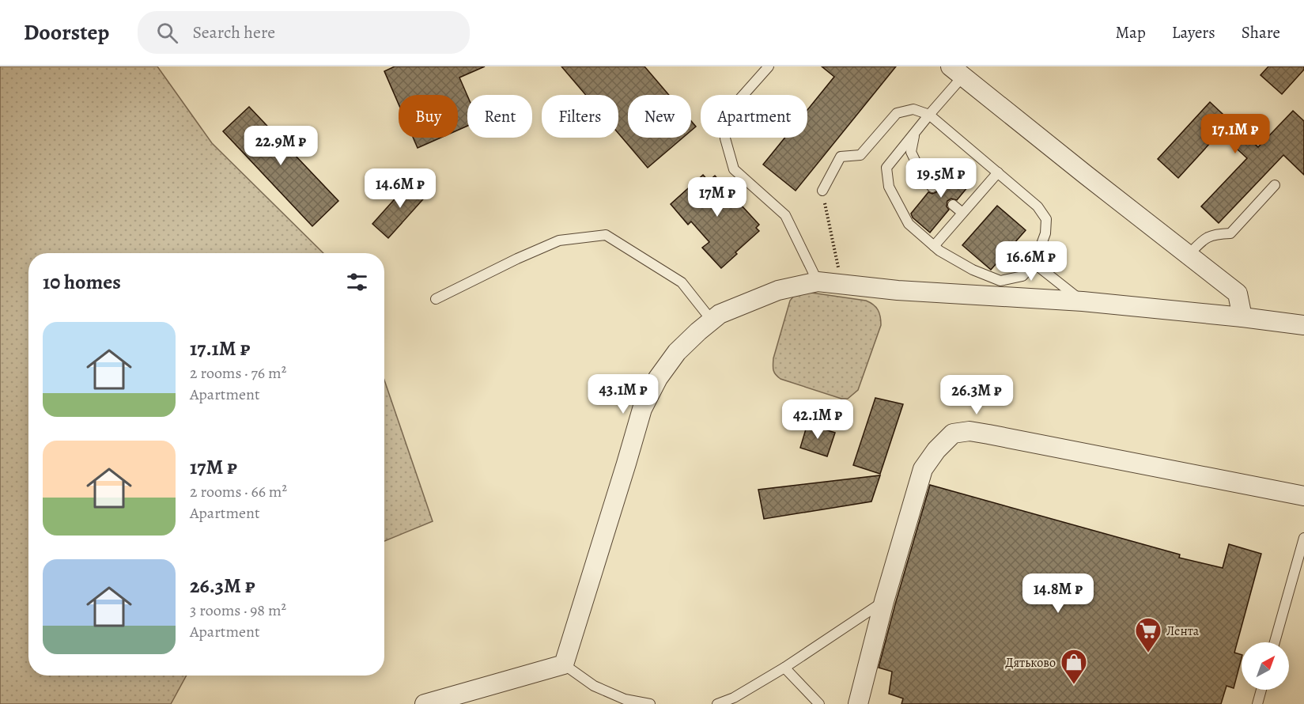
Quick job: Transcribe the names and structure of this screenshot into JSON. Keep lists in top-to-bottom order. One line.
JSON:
{"places":{"supermarket":["Лента"],"shop":["Дятьково"]},"north":"top right","page":{"header":"Doorstep","search":"Search here","nav":["Map","Layers","Share"],"chip":["Buy","Rent","Filters","New","Apartment"],"price":["17.1M ₽","22.9M ₽","19.5M ₽","14.6M ₽","17M ₽","16.6M ₽","43.1M ₽","26.3M ₽","42.1M ₽","14.8M ₽"],"heading":"10 homes","list":[{"name":"17.1M ₽","note":"2 rooms · 76 m² · Apartment"},{"name":"17M ₽","note":"2 rooms · 66 m² · Apartment"},{"name":"26.3M ₽","note":"3 rooms · 98 m² · Apartment"}]}}
